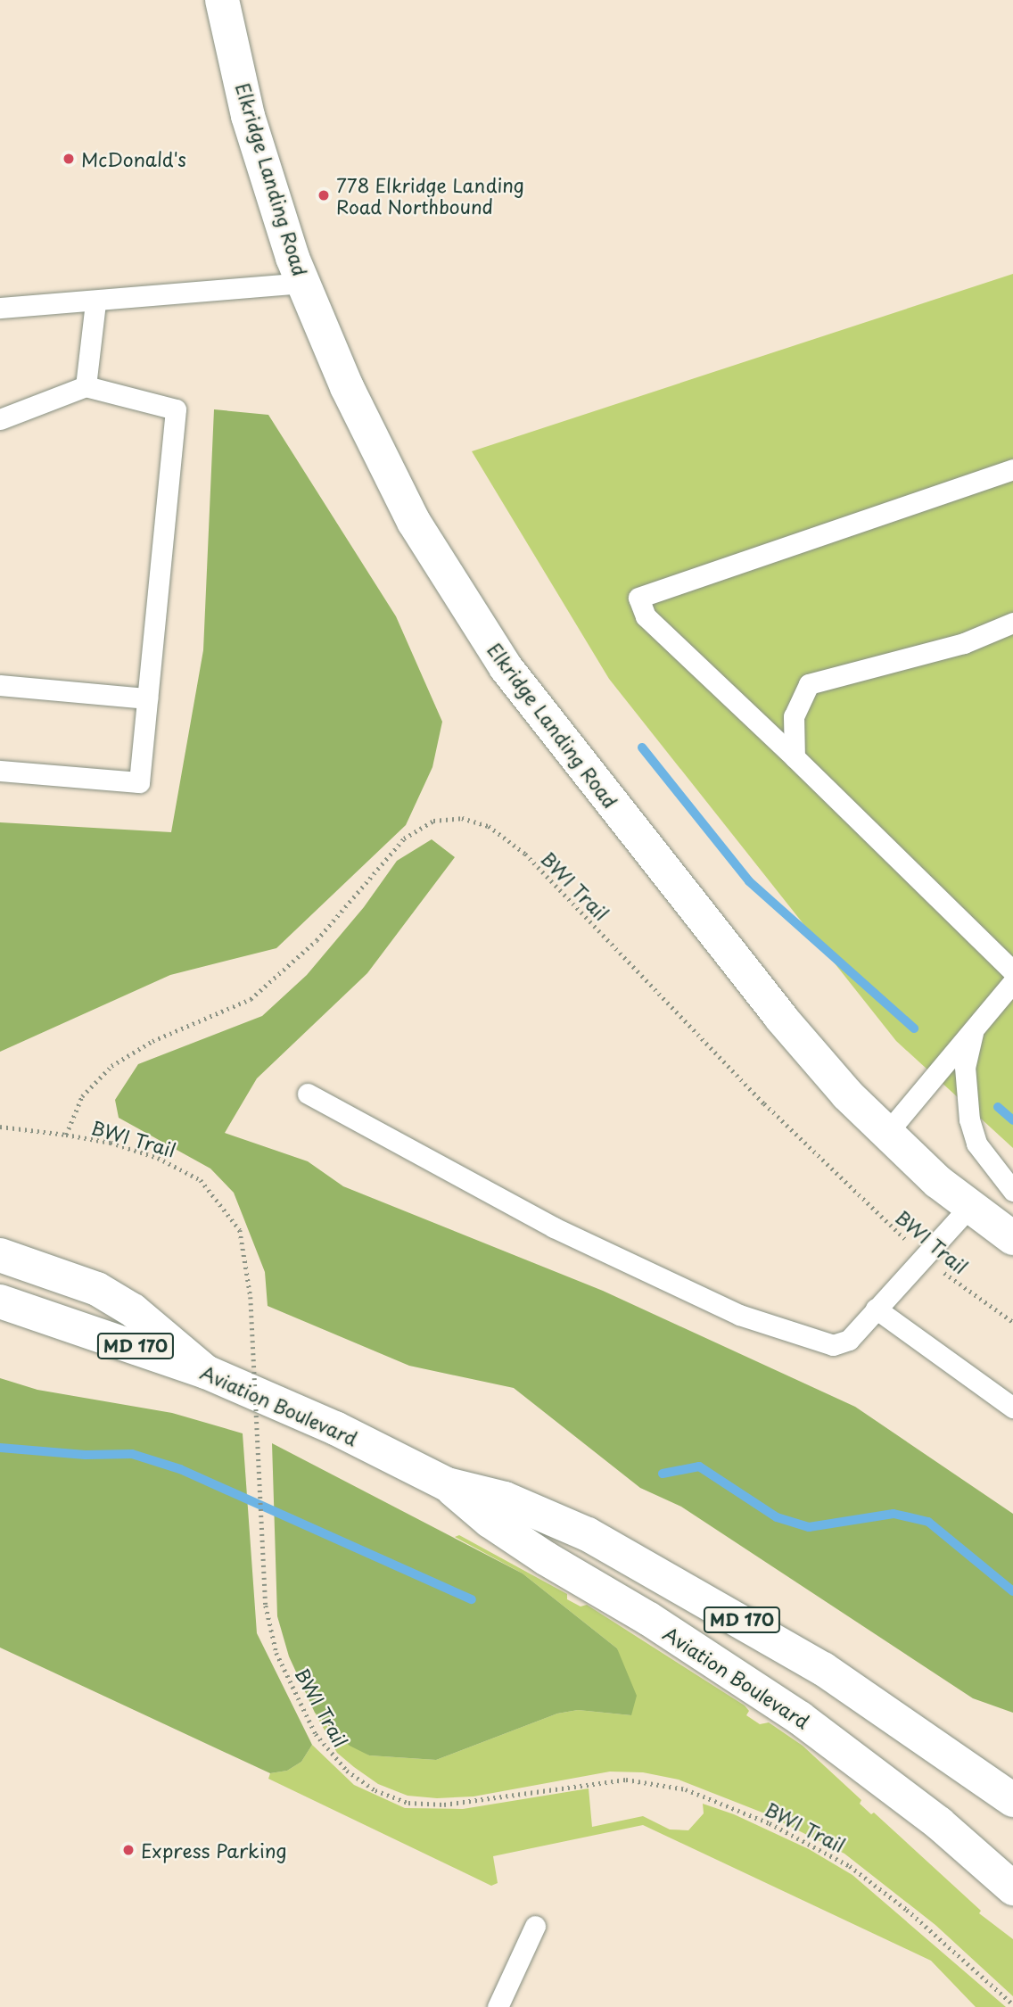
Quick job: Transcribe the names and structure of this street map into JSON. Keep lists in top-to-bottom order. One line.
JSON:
{"streets":{"main road":["Elkridge Landing Road","MD 170","Aviation Boulevard"],"path":["BWI Trail"]},"places":["McDonald's","778 Elkridge Landing Road Northbound","Express Parking"]}
